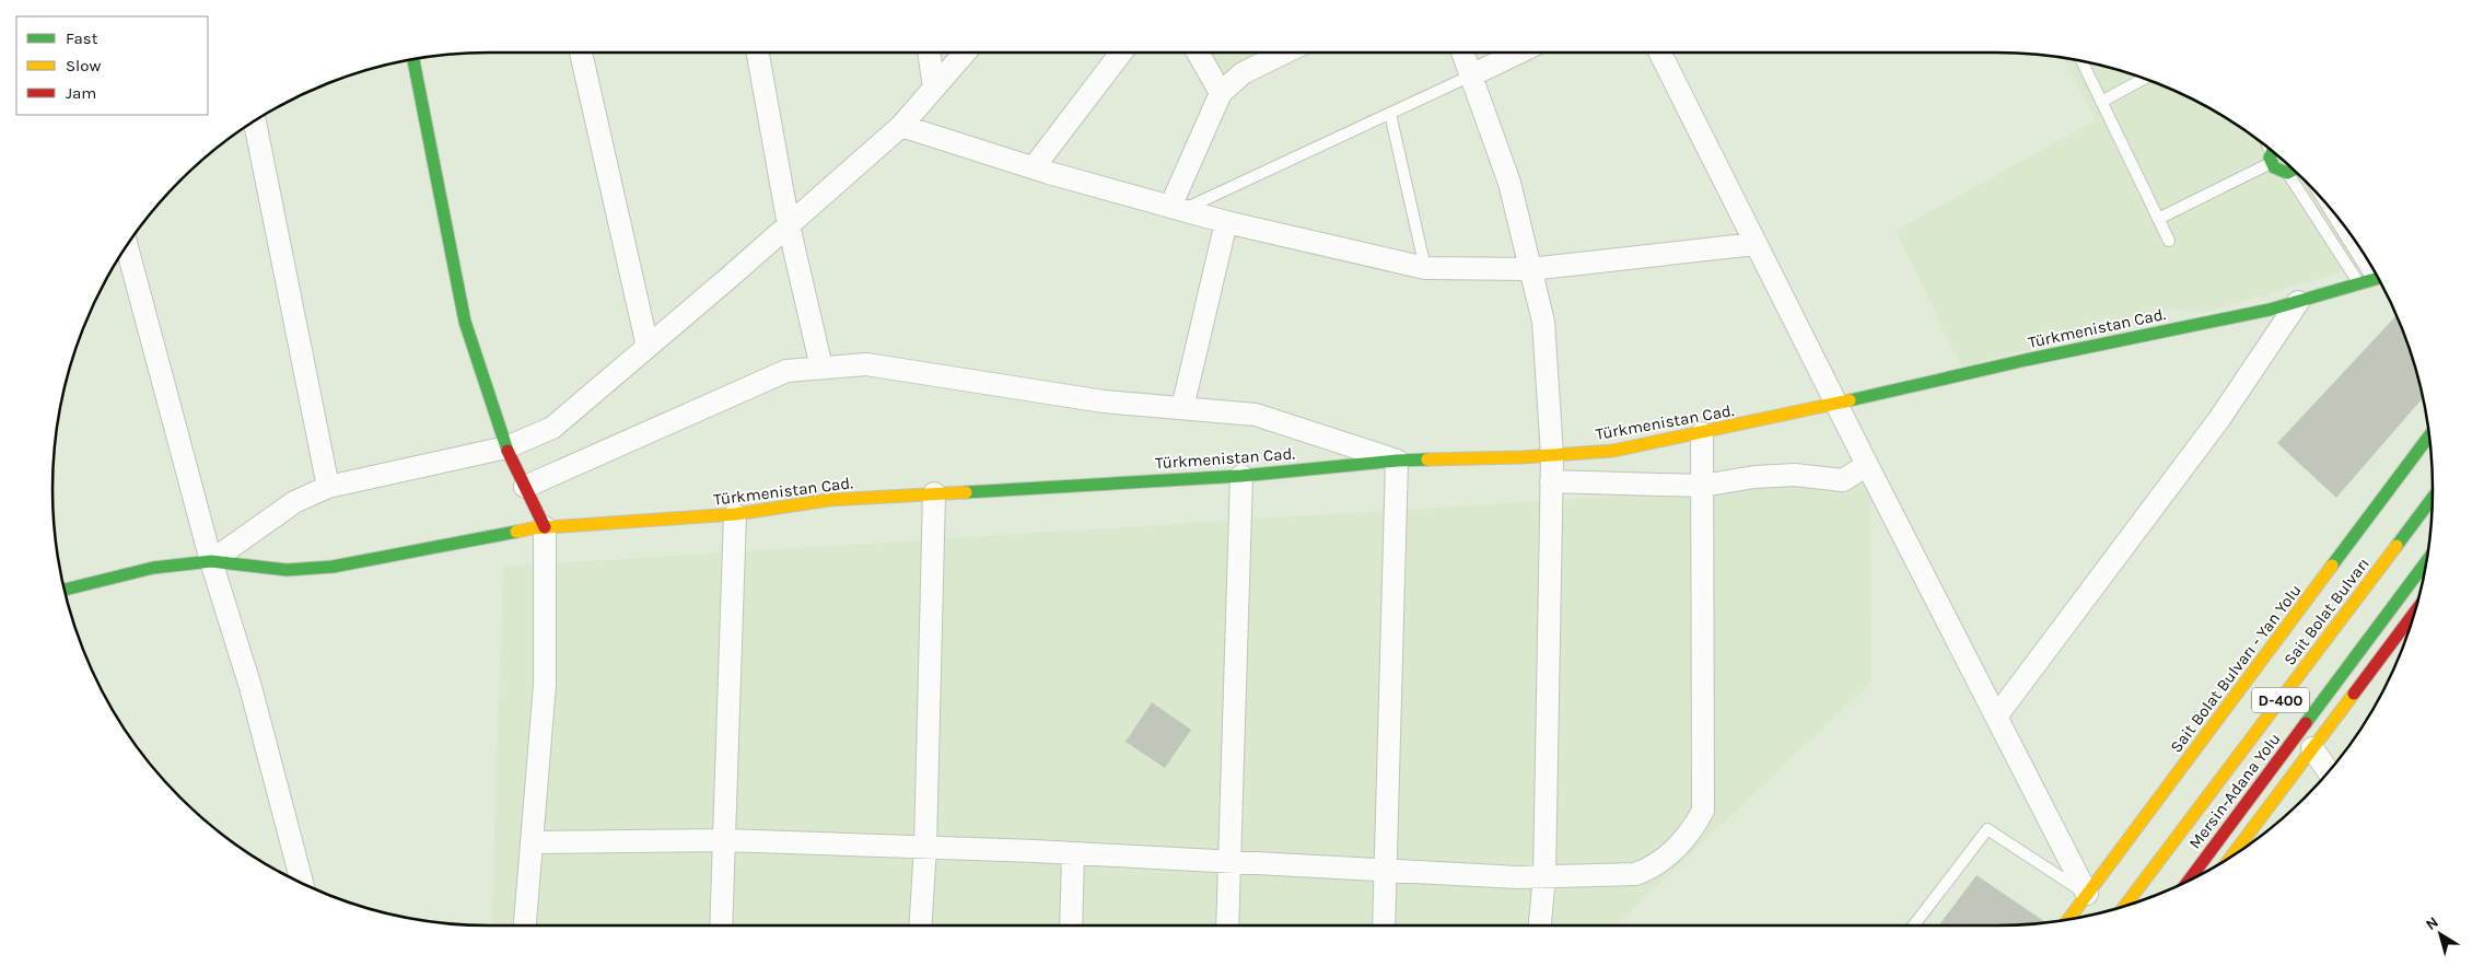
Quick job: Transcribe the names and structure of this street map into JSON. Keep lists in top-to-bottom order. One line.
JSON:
{"streets":{"main road":["Türkmenistan Cad.","Sait Bolat Bulvarı","Sait Bolat Bulvarı - Yan Yolu","D-400","Mersin-Adana Yolu"]},"legend":["Fast","Slow","Jam"],"north":"top left"}
